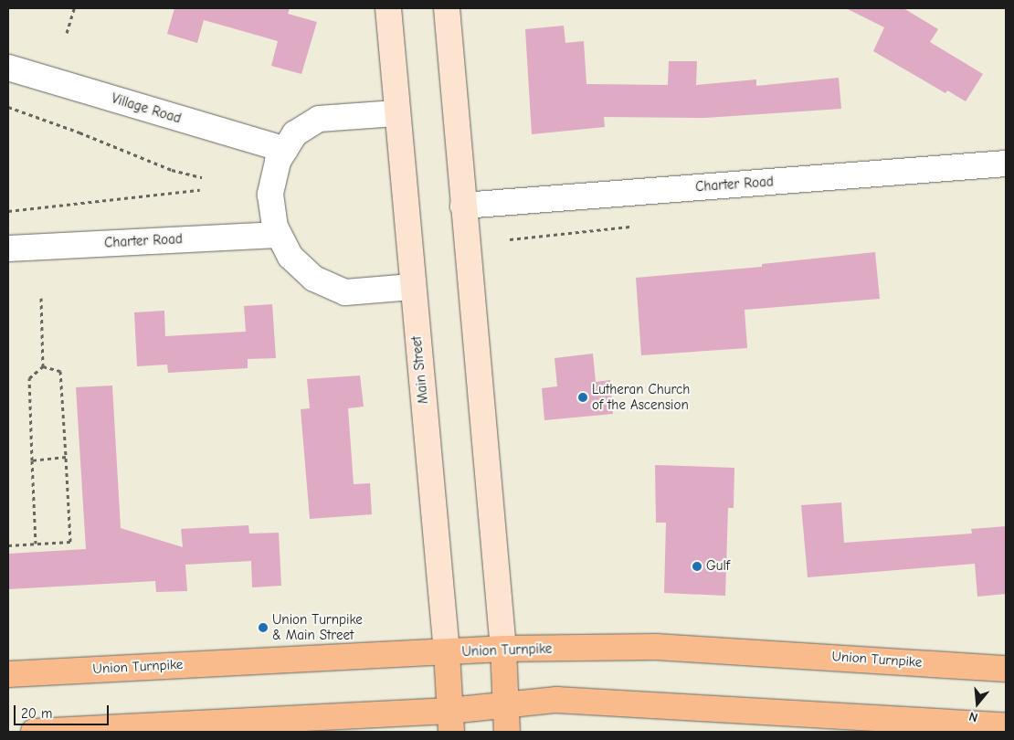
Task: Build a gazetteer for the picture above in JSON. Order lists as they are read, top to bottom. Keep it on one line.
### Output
{"streets":{"main road":["Main Street","Union Turnpike"],"street":["Village Road","Charter Road"]},"crossings":[["Main Street","Union Turnpike"]],"places":["Lutheran Church of the Ascension","Gulf","Union Turnpike & Main Street"],"scale_bar":"20 m","north":"bottom"}
